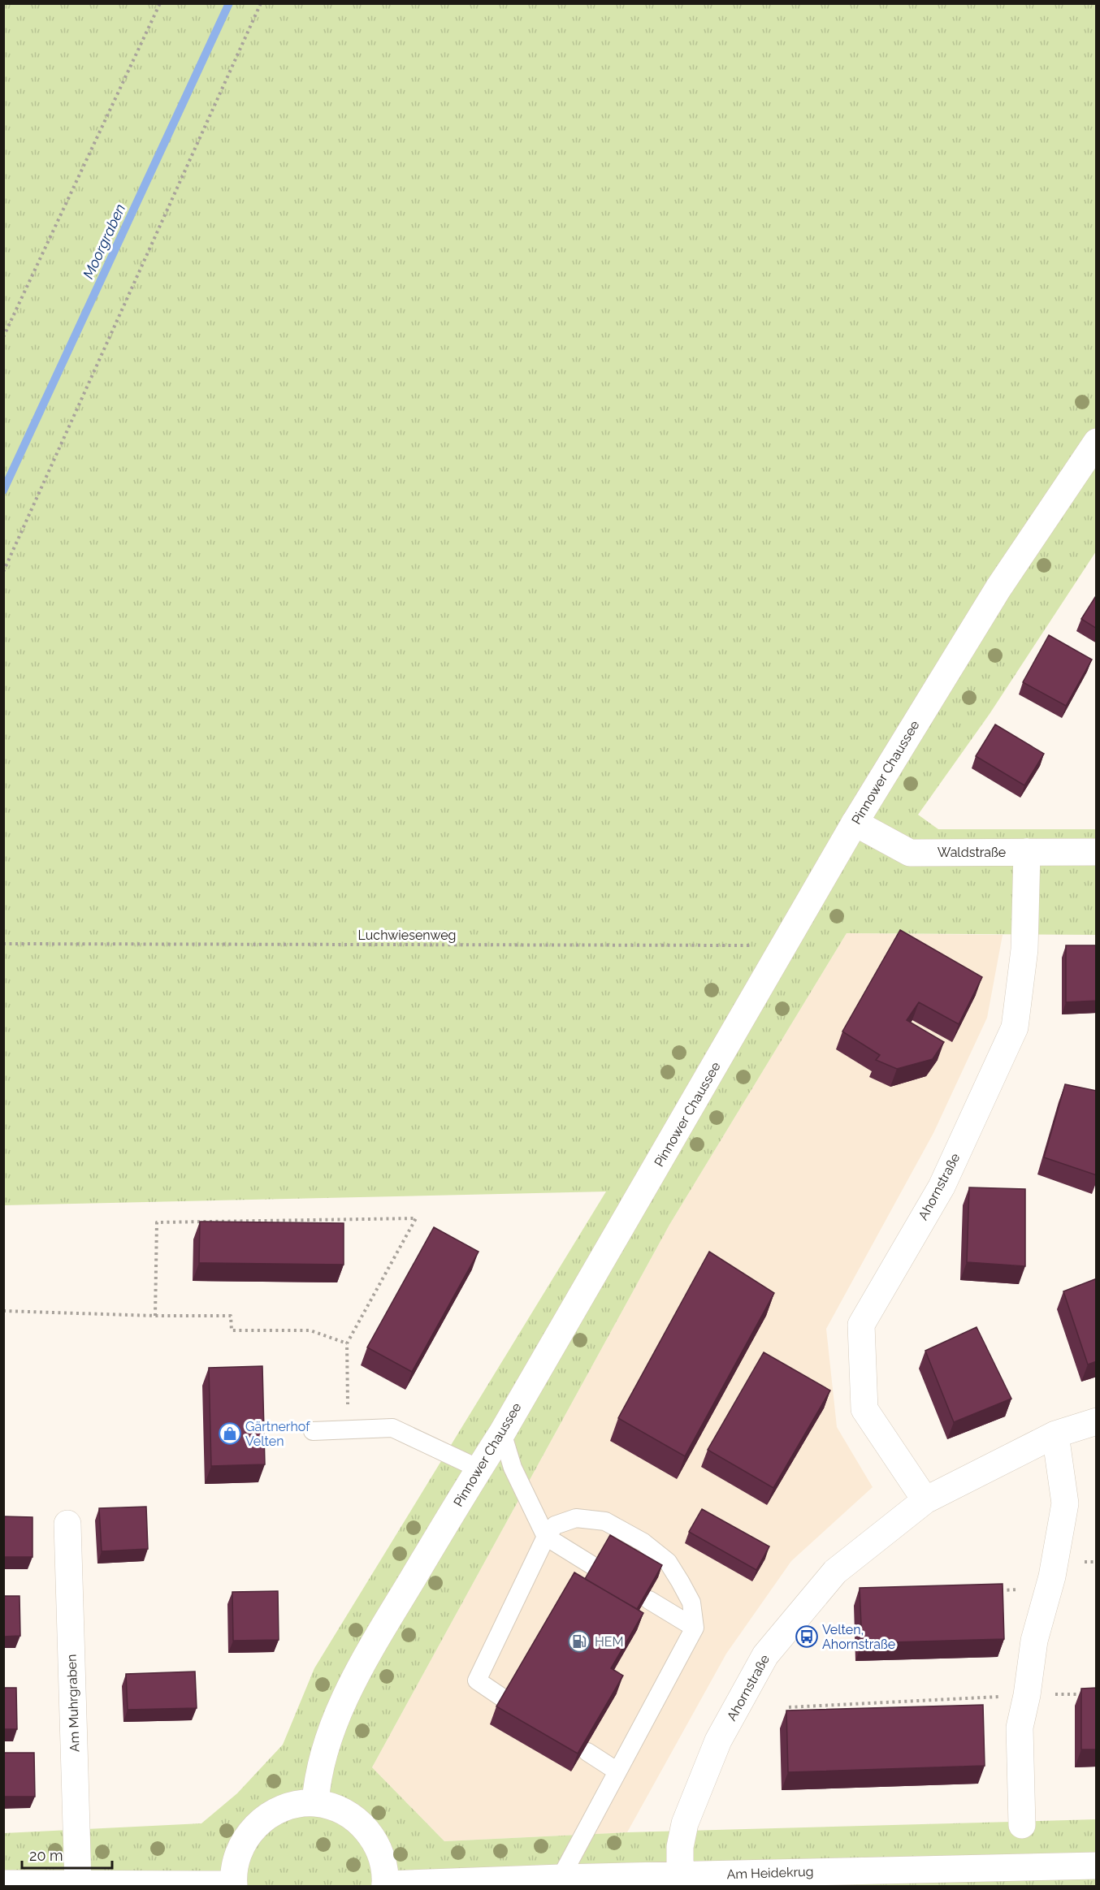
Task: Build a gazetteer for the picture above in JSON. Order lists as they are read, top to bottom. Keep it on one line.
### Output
{"streets":{"street":["Pinnower Chaussee","Waldstraße","Ahornstraße","Am Muhrgraben","Am Heidekrug"],"path":["Luchwiesenweg"]},"crossings":[["Pinnower Chaussee","Waldstraße"],["Pinnower Chaussee","Luchwiesenweg"],["Waldstraße","Ahornstraße"],["Ahornstraße","Am Heidekrug"]],"water":["Moorgraben"],"places":{"shop":["Gärtnerhof Velten"],"bus stop":["Velten, Ahornstraße"],"fuel station":["HEM"]},"scale_bar":"20 m"}
